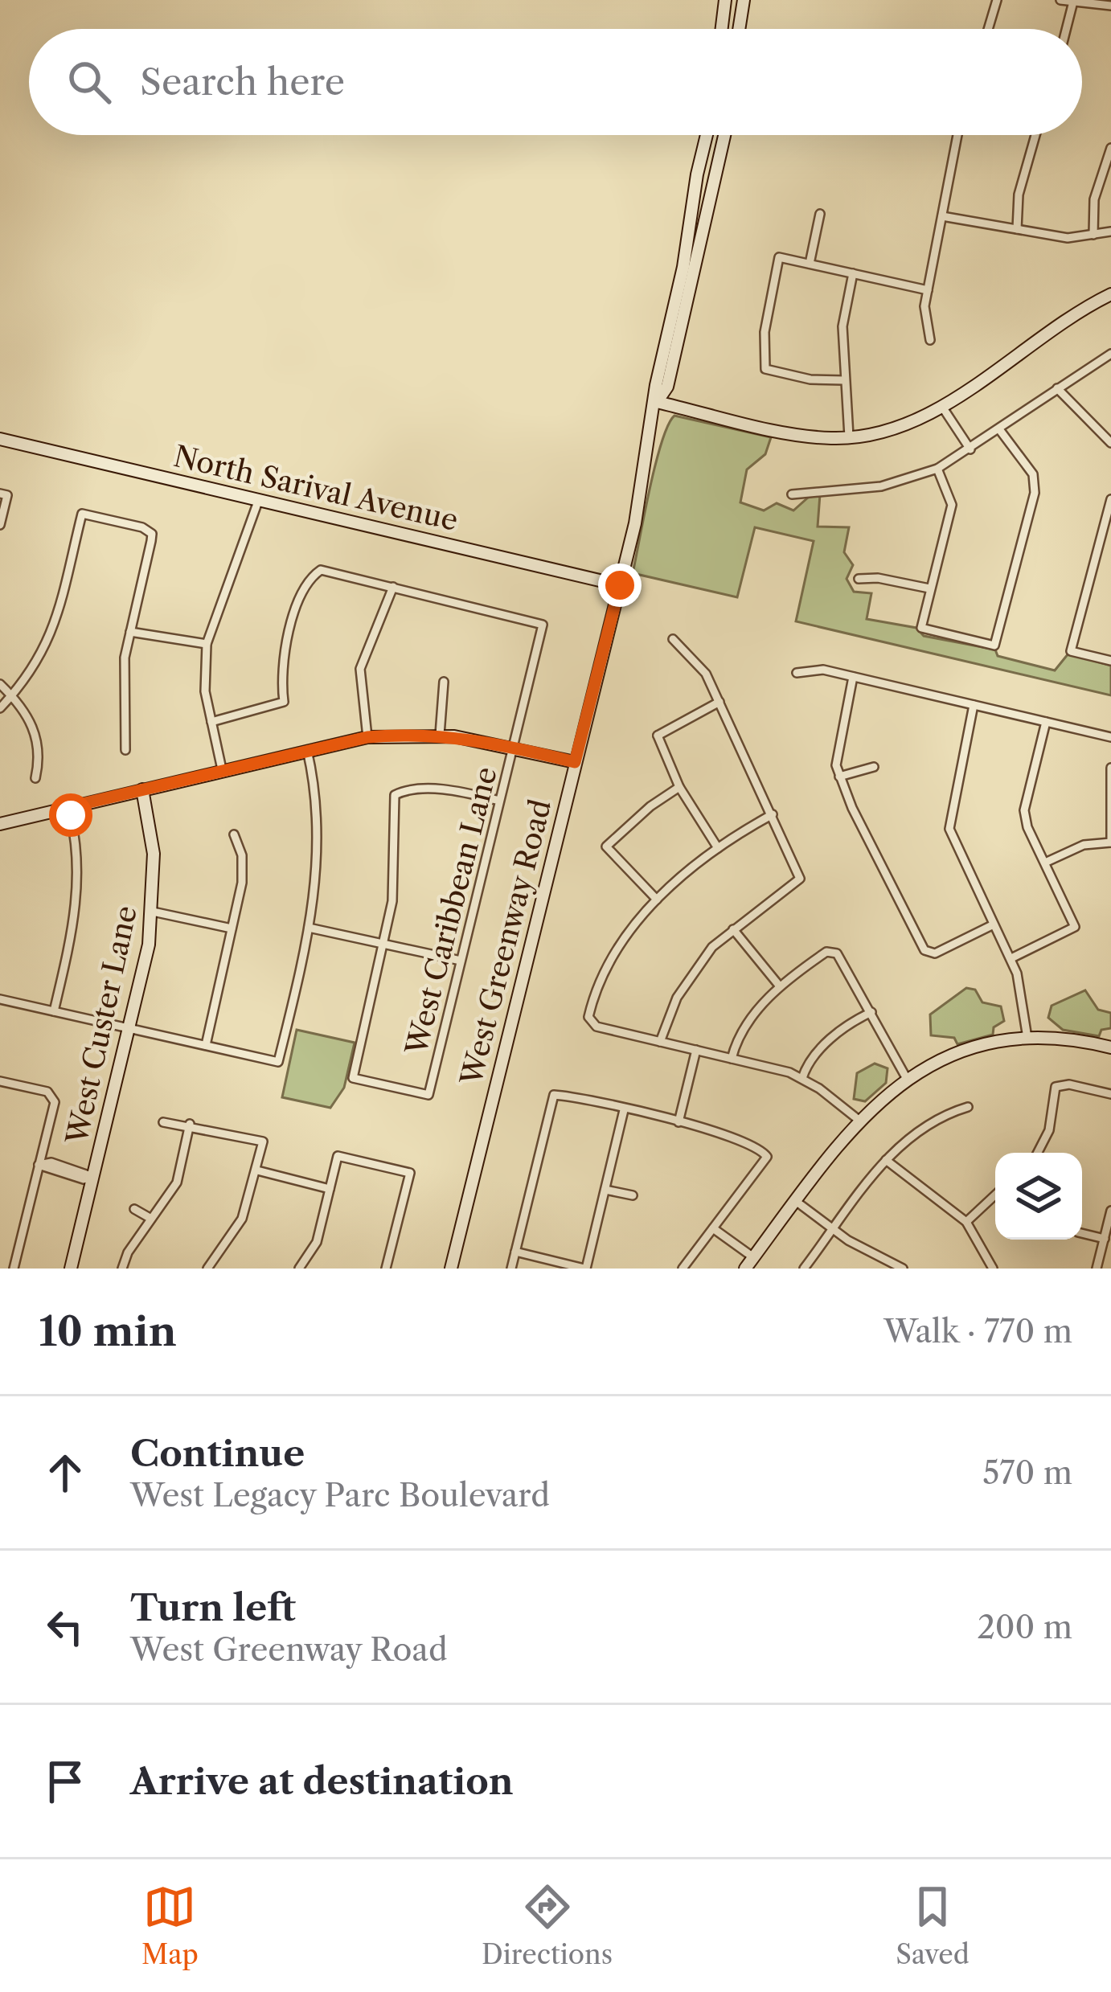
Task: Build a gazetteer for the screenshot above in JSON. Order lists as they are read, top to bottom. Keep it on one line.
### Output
{"streets":{"main road":["North Sarival Avenue","West Greenway Road","West Custer Lane"],"street":["West Caribbean Lane"]},"crossings":[["North Sarival Avenue","West Greenway Road"]],"page":{"search":"Search here","heading":["10 min","Walk · 770 m"],"list":[["Continue","West Legacy Parc Boulevard","570 m"],["Turn left","West Greenway Road","200 m"],"Arrive at destination"],"nav":["Map","Directions","Saved"]}}
